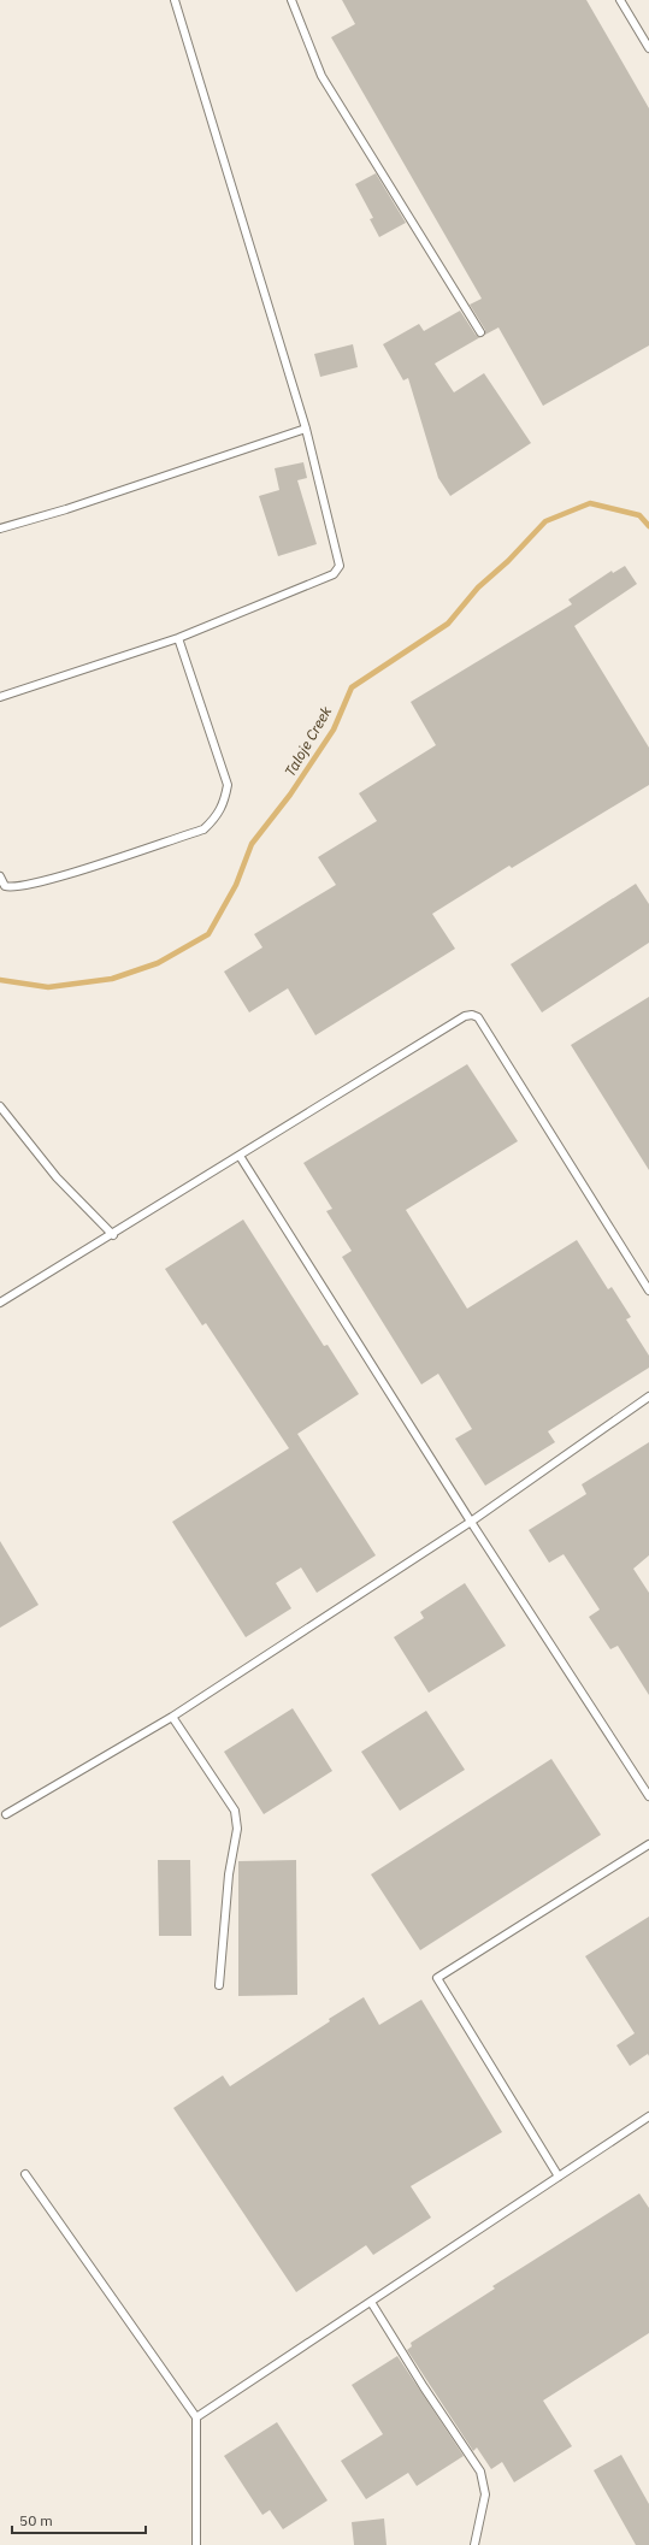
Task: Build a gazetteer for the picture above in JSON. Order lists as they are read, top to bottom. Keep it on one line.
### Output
{"water":["Taloje Creek"],"scale_bar":"50 m"}
